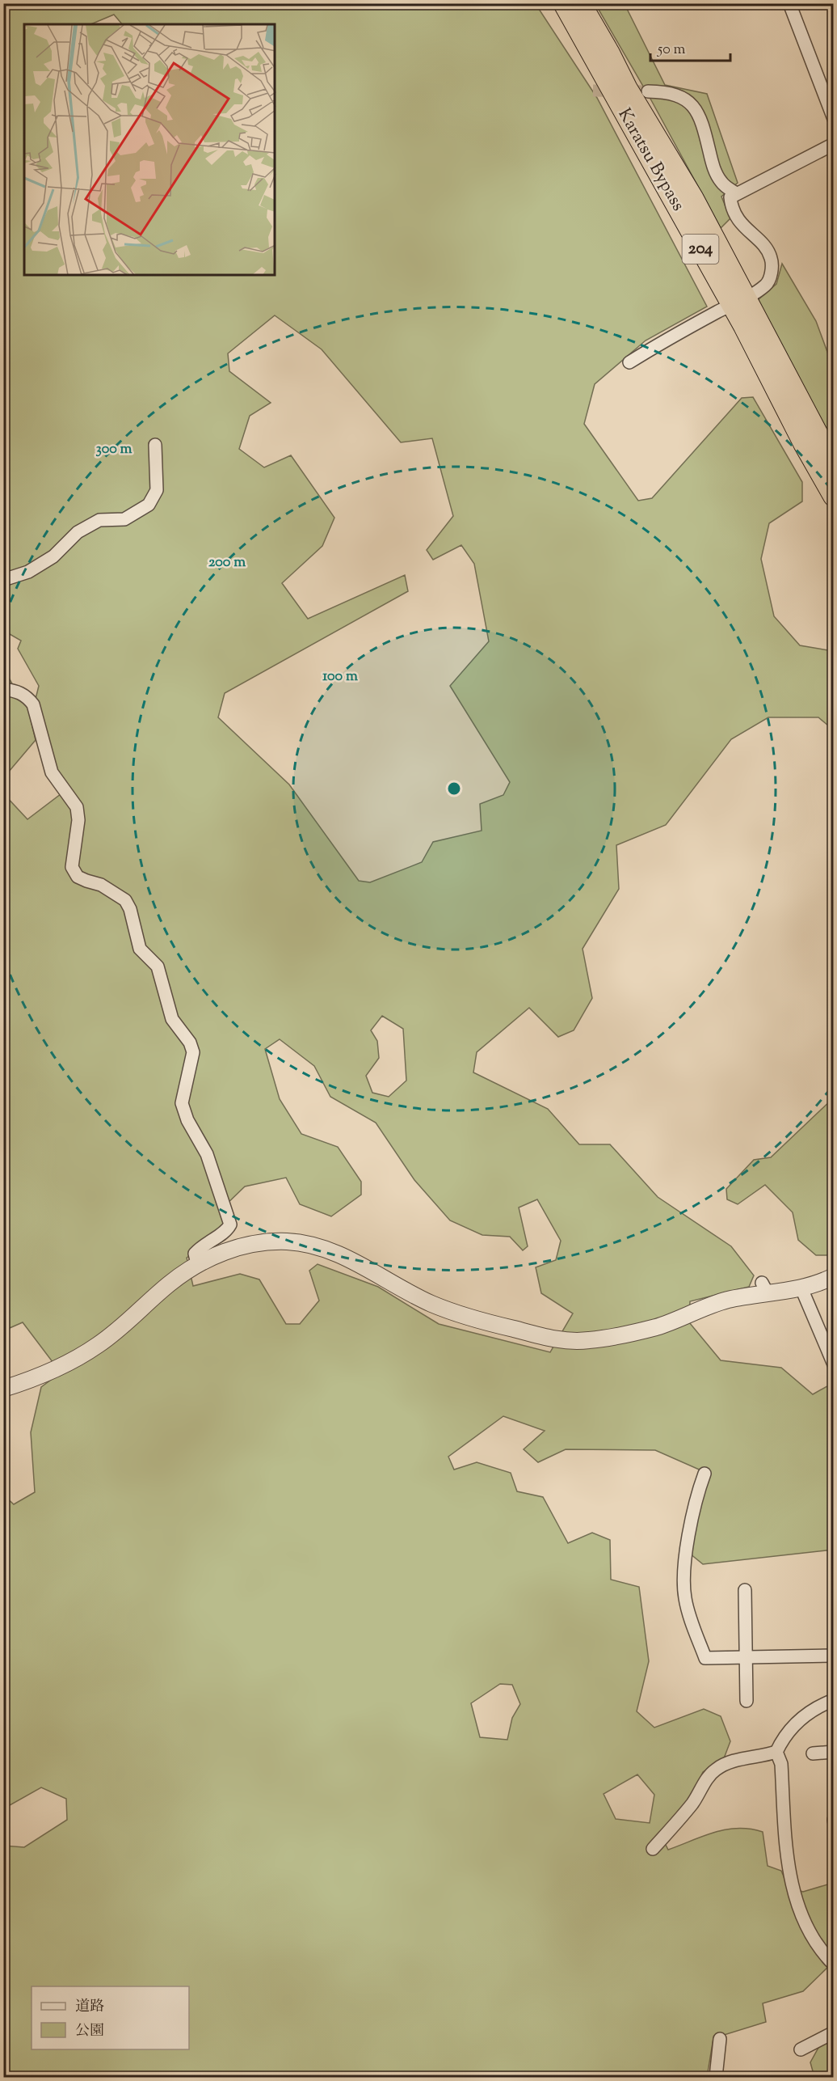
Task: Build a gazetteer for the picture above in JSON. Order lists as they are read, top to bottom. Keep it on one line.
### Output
{"streets":{"highway":["Karatsu Bypass","204"]},"legend":["道路","公園"],"scale_bar":"50 m","rings":["300 m","200 m","100 m"]}
